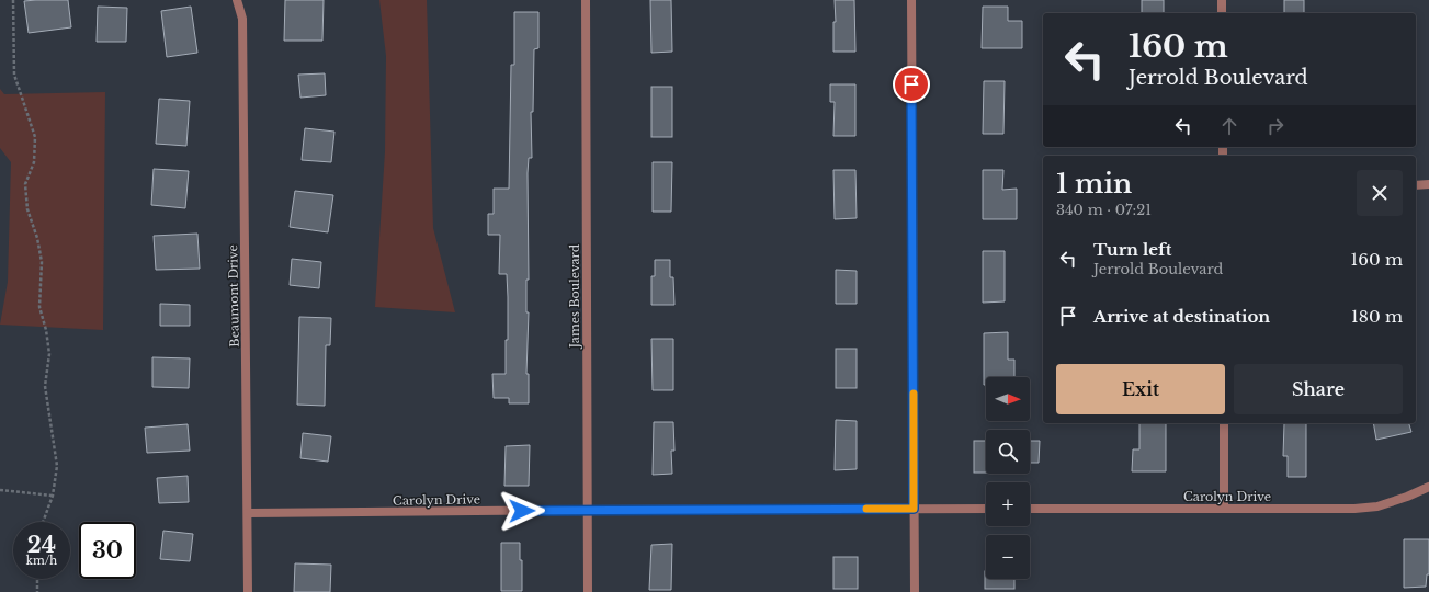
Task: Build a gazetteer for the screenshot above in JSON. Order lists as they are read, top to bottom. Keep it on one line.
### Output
{"streets":{"street":["Beaumont Drive","James Boulevard","Carolyn Drive"]},"crossings":[["Beaumont Drive","Carolyn Drive"],["James Boulevard","Carolyn Drive"]],"north":"right","page":{"turn":["160 m","Jerrold Boulevard"],"heading":["1 min","340 m · 07:21"],"list":[{"name":"Turn left","note":"Jerrold Boulevard","value":"160 m"},{"name":"Arrive at destination","value":"180 m"}],"buttons":["Exit","Share"],"map_buttons":["+","−"],"speed":"24 km/h","limit":"30"}}
